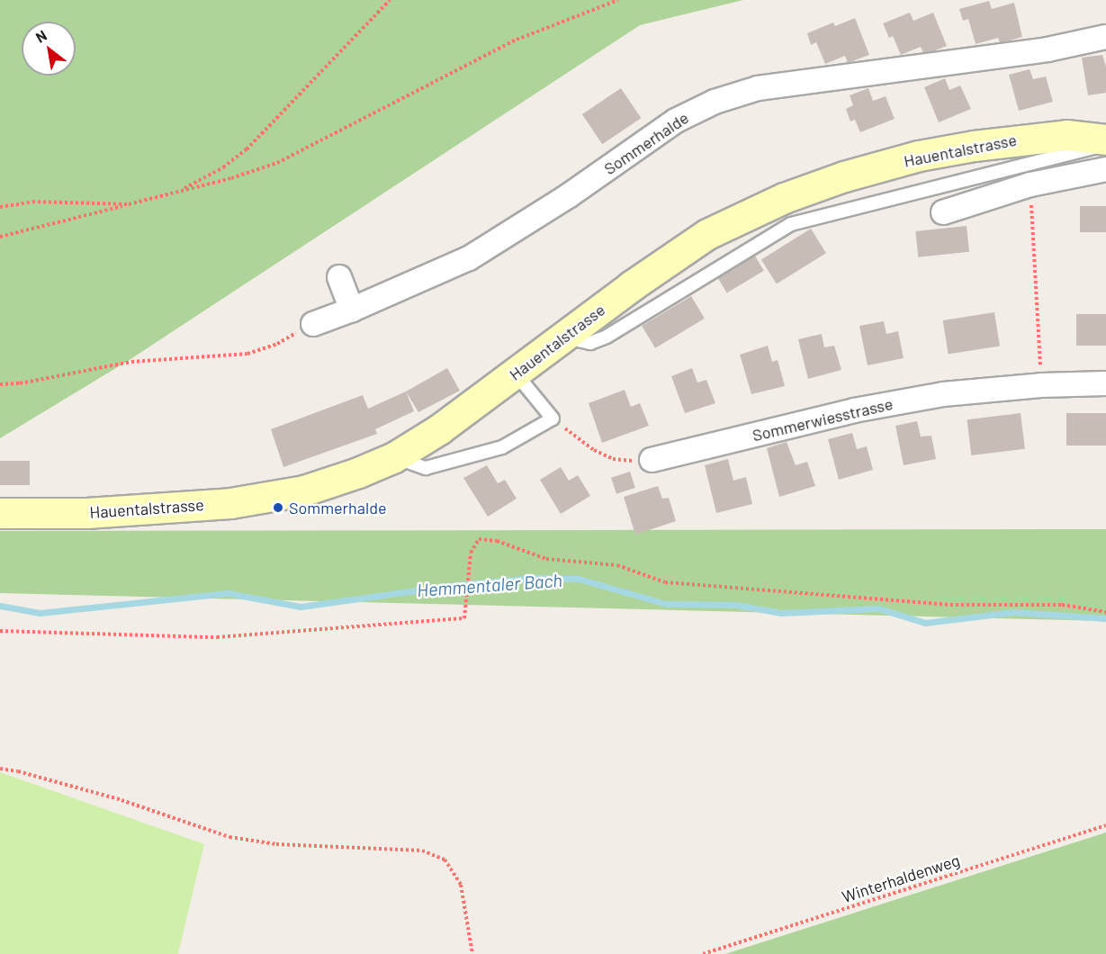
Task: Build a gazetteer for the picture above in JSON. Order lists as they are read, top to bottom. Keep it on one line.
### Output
{"streets":{"street":["Sommerhalde","Hauentalstrasse","Sommerwiesstrasse"],"path":["Winterhaldenweg"]},"water":["Hemmentaler Bach"],"places":["Sommerhalde"],"north":"top left"}
